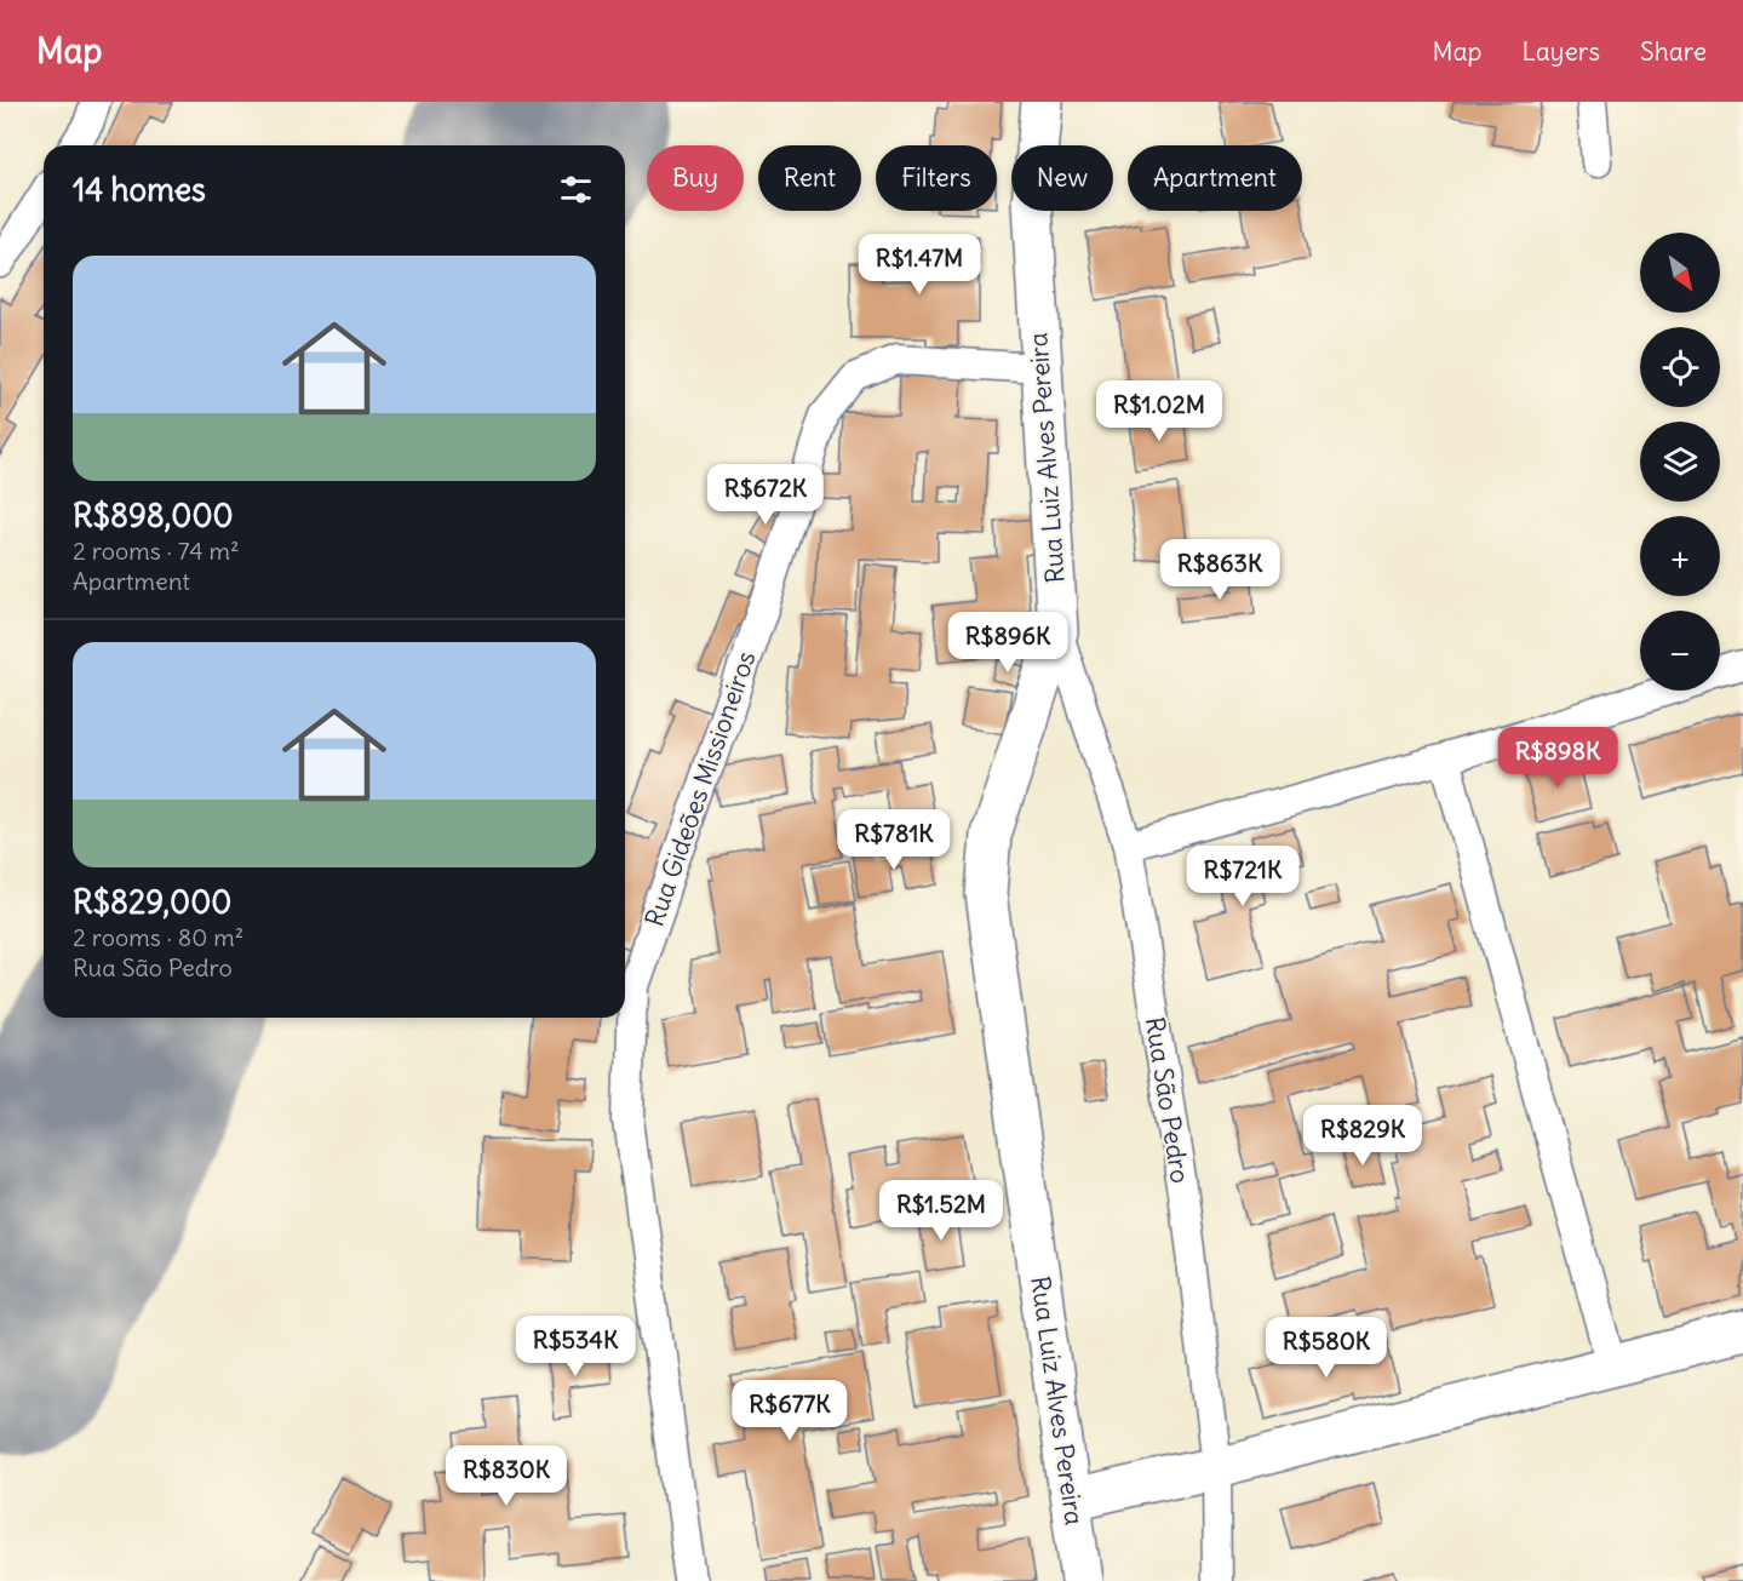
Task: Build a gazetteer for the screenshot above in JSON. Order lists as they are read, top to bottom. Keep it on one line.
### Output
{"streets":{"street":["Rua Luiz Alves Pereira","Rua Gideões Missioneiros","Rua São Pedro"]},"crossings":[["Rua Luiz Alves Pereira","Rua Gideões Missioneiros"],["Rua Luiz Alves Pereira","Rua São Pedro"]],"north":"bottom right","page":{"header":"Map","nav":["Map","Layers","Share"],"chip":["Buy","Rent","Filters","New","Apartment"],"heading":"14 homes","map_buttons":["+","−"],"list":[{"name":"R$898,000","note":"2 rooms · 74 m² · Apartment"},{"name":"R$829,000","note":"2 rooms · 80 m² · Rua São Pedro"}],"price":["R$1.47M","R$1.02M","R$672K","R$863K","R$896K","R$898K","R$781K","R$721K","R$829K","R$1.52M","R$534K","R$580K","R$677K","R$830K"]}}
